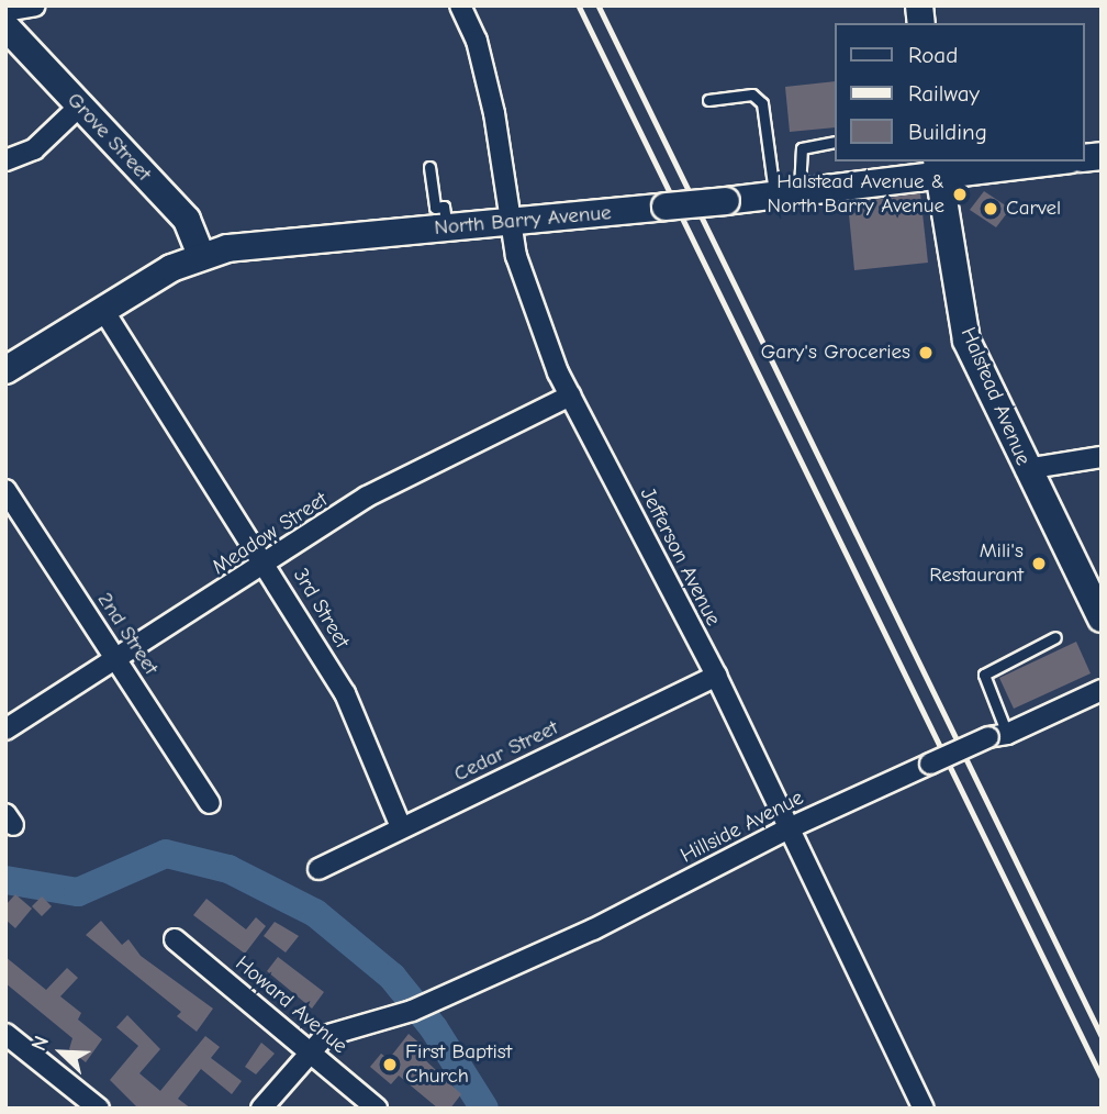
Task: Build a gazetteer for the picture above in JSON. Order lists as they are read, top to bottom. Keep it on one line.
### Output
{"streets":{"street":["Grove Street","North Barry Avenue","Halstead Avenue","Meadow Street","Jefferson Avenue","3rd Street","2nd Street","Cedar Street","Hillside Avenue","Howard Avenue"]},"crossings":[["Grove Street","North Barry Avenue"],["North Barry Avenue","Halstead Avenue"],["North Barry Avenue","Jefferson Avenue"],["North Barry Avenue","3rd Street"],["Meadow Street","Jefferson Avenue"],["Meadow Street","3rd Street"],["Meadow Street","2nd Street"],["Jefferson Avenue","Cedar Street"],["Jefferson Avenue","Hillside Avenue"],["3rd Street","Cedar Street"],["Hillside Avenue","Howard Avenue"]],"places":["Halstead Avenue & North Barry Avenue","Carvel","Gary's Groceries","Mili's Restaurant","First Baptist Church"],"legend":["Road","Railway","Building"],"north":"top left"}
